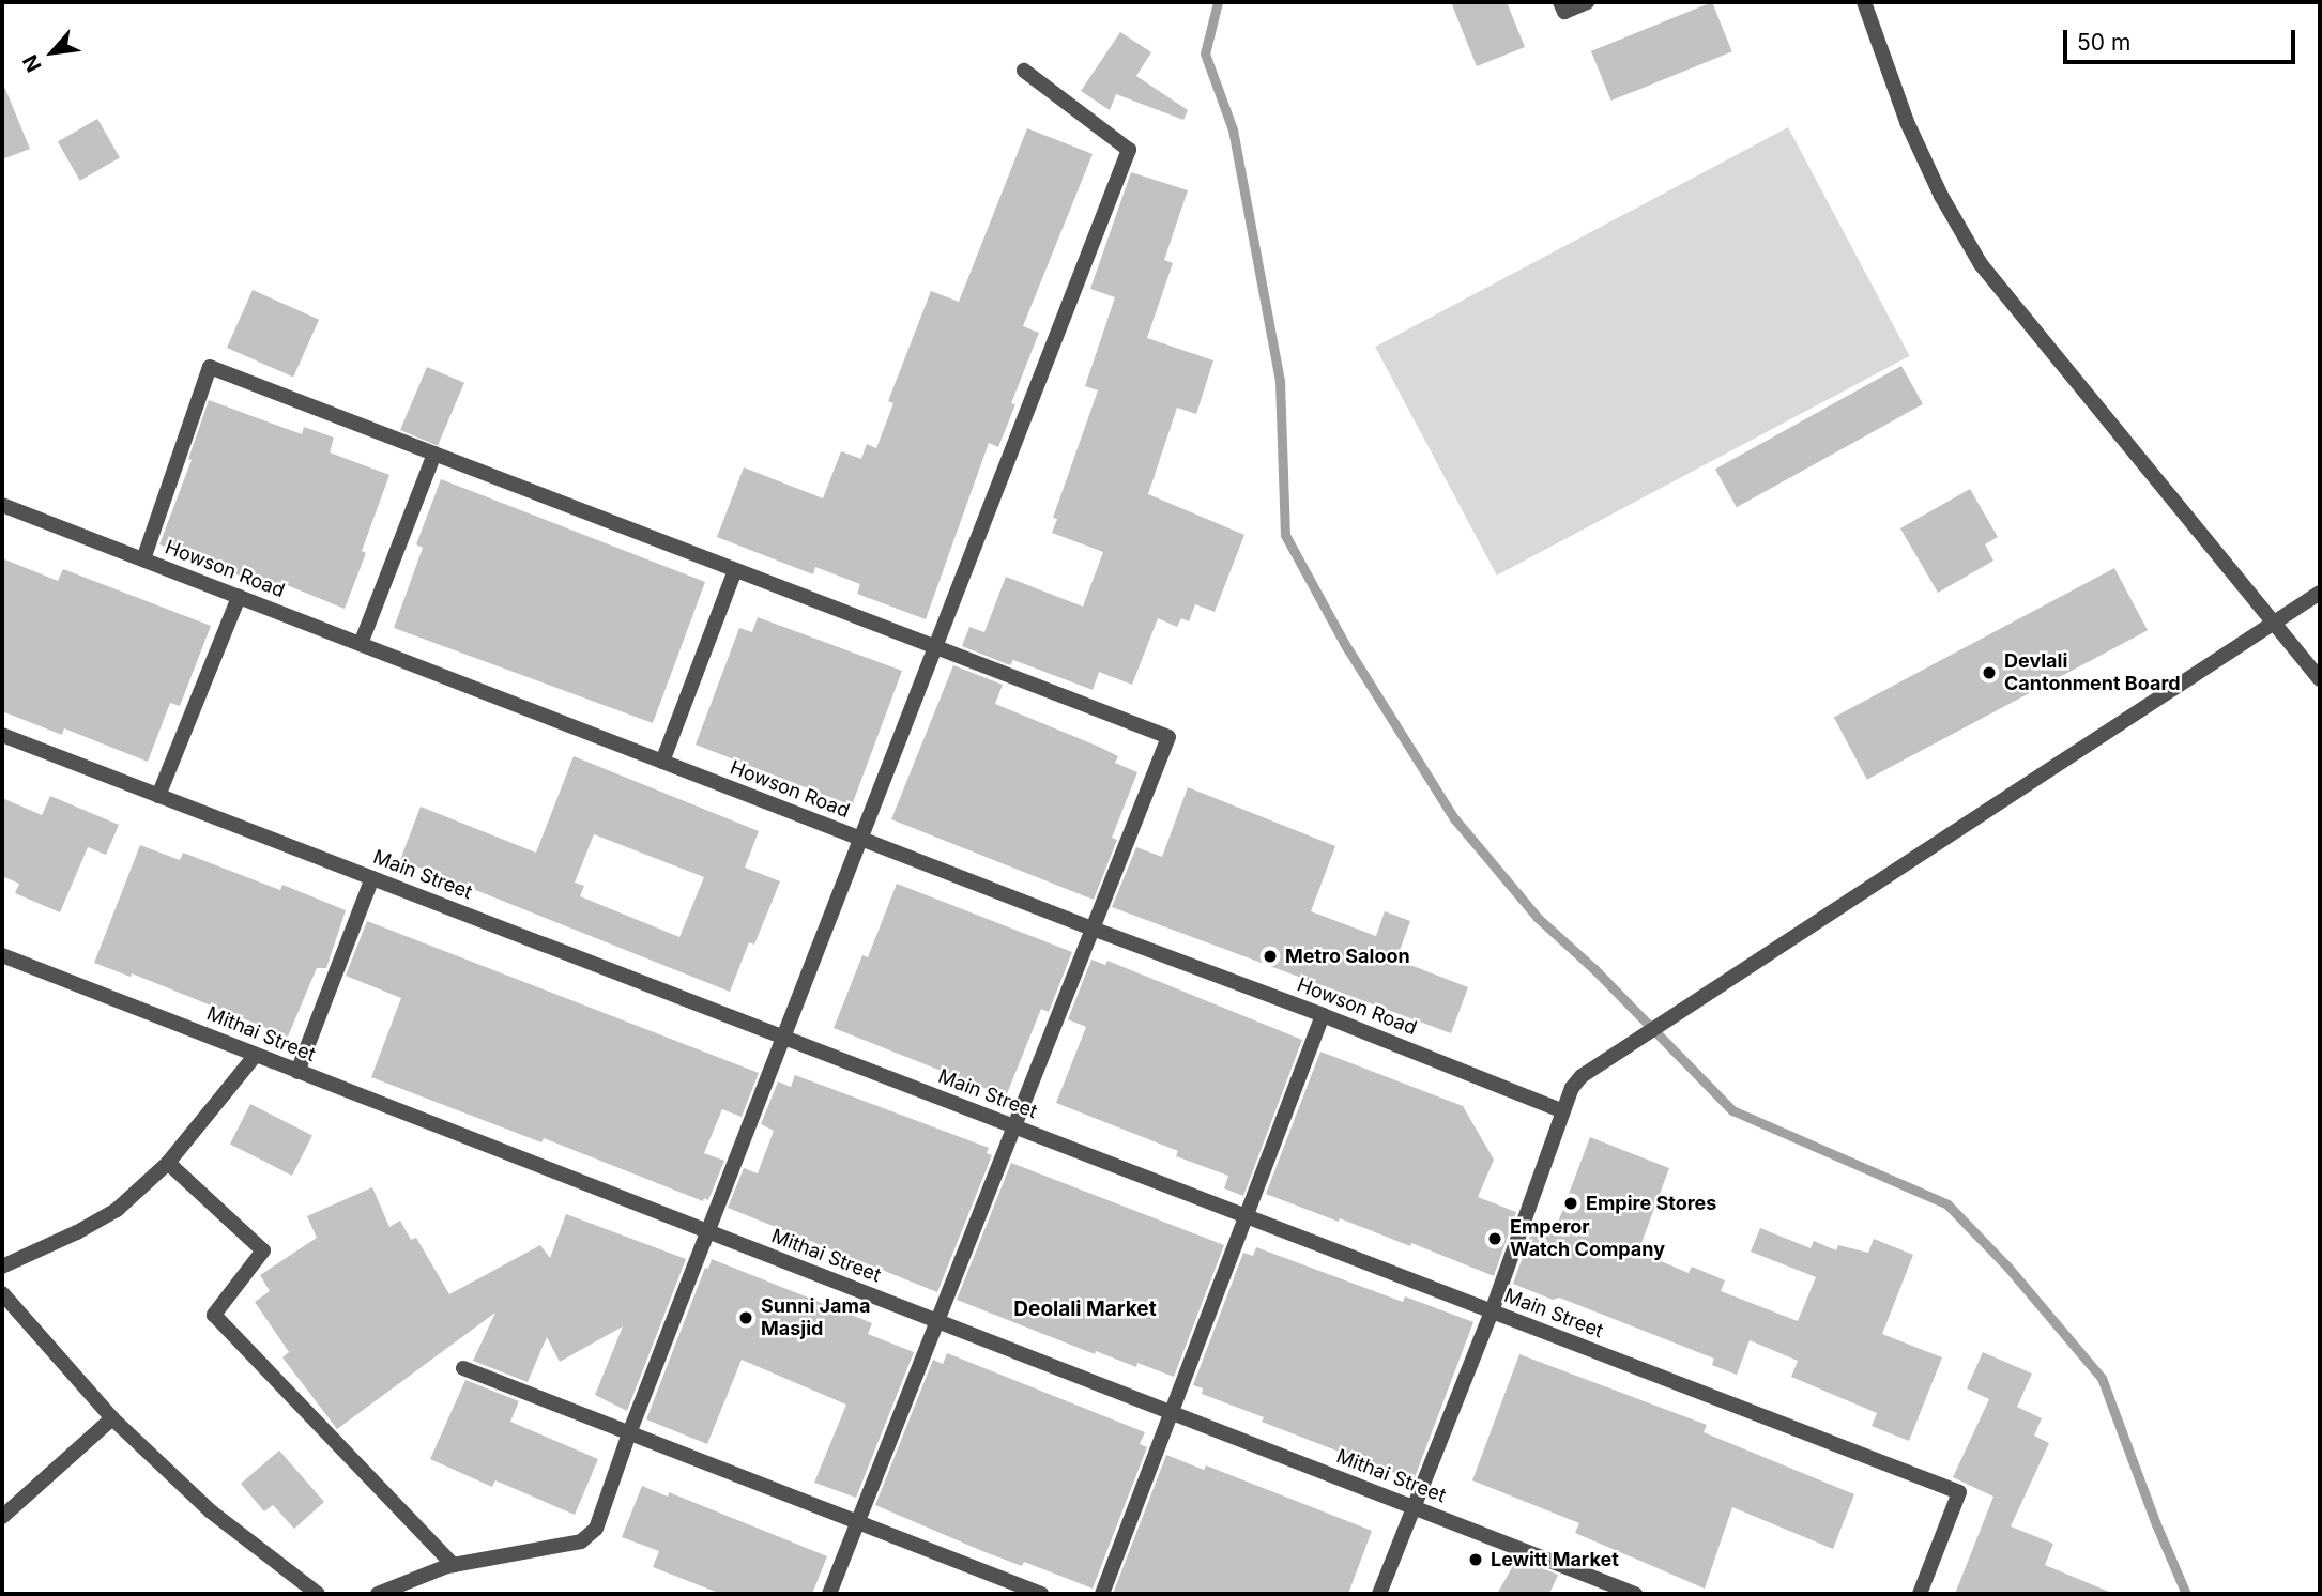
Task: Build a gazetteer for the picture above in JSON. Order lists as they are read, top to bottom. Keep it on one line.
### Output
{"streets":{"street":["Howson Road","Main Street","Mithai Street"]},"districts":["Deolali Market"],"places":["Devlali Cantonment Board","Metro Saloon","Empire Stores","Emperor Watch Company","Sunni Jama Masjid","Lewitt Market"],"scale_bar":"50 m","north":"bottom left"}
